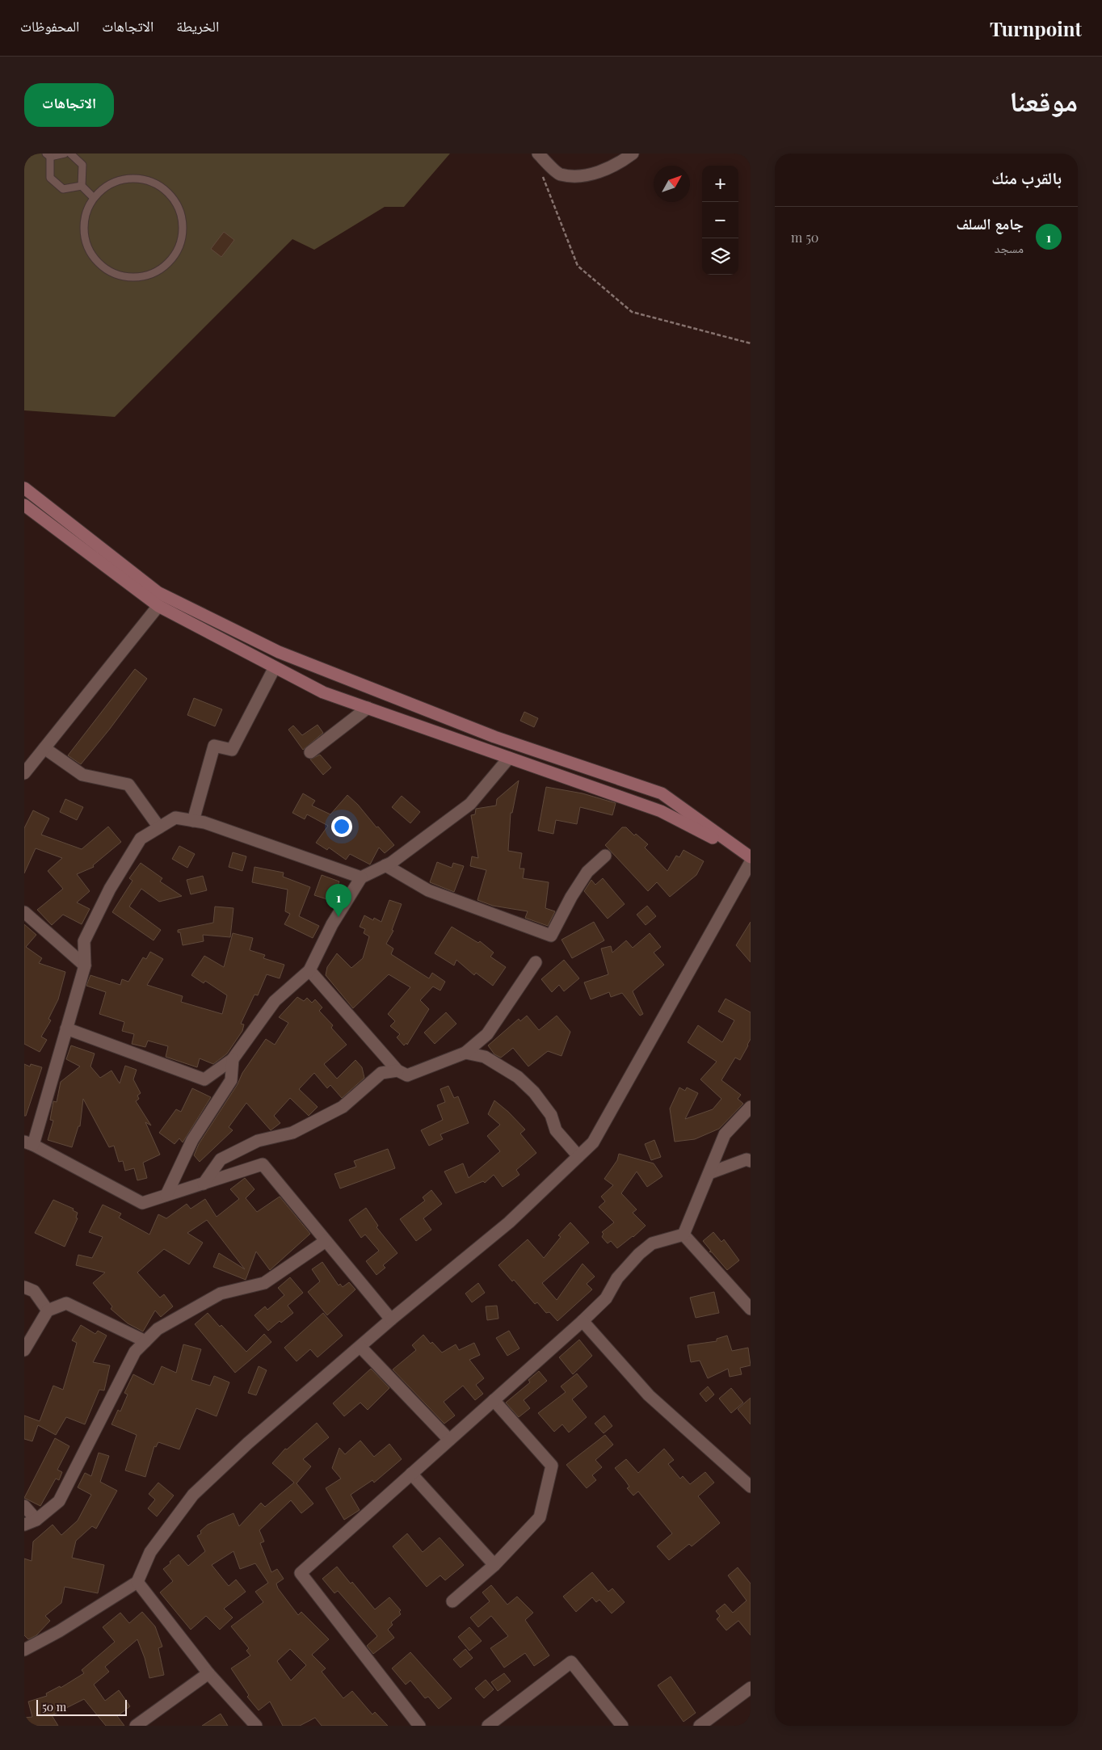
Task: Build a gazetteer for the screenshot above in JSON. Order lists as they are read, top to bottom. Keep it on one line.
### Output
{"scale_bar":"50 m","north":"top right","page":{"header":"Turnpoint","nav":["الخريطة","الاتجاهات","المحفوظات"],"title":"موقعنا","buttons":"الاتجاهات","heading":"بالقرب منك","map_buttons":["+","−"],"list":[{"mark":"1","name":"جامع السلف","note":"مسجد","value":"50 m"}],"pins":"1","scale":"50 m"}}
